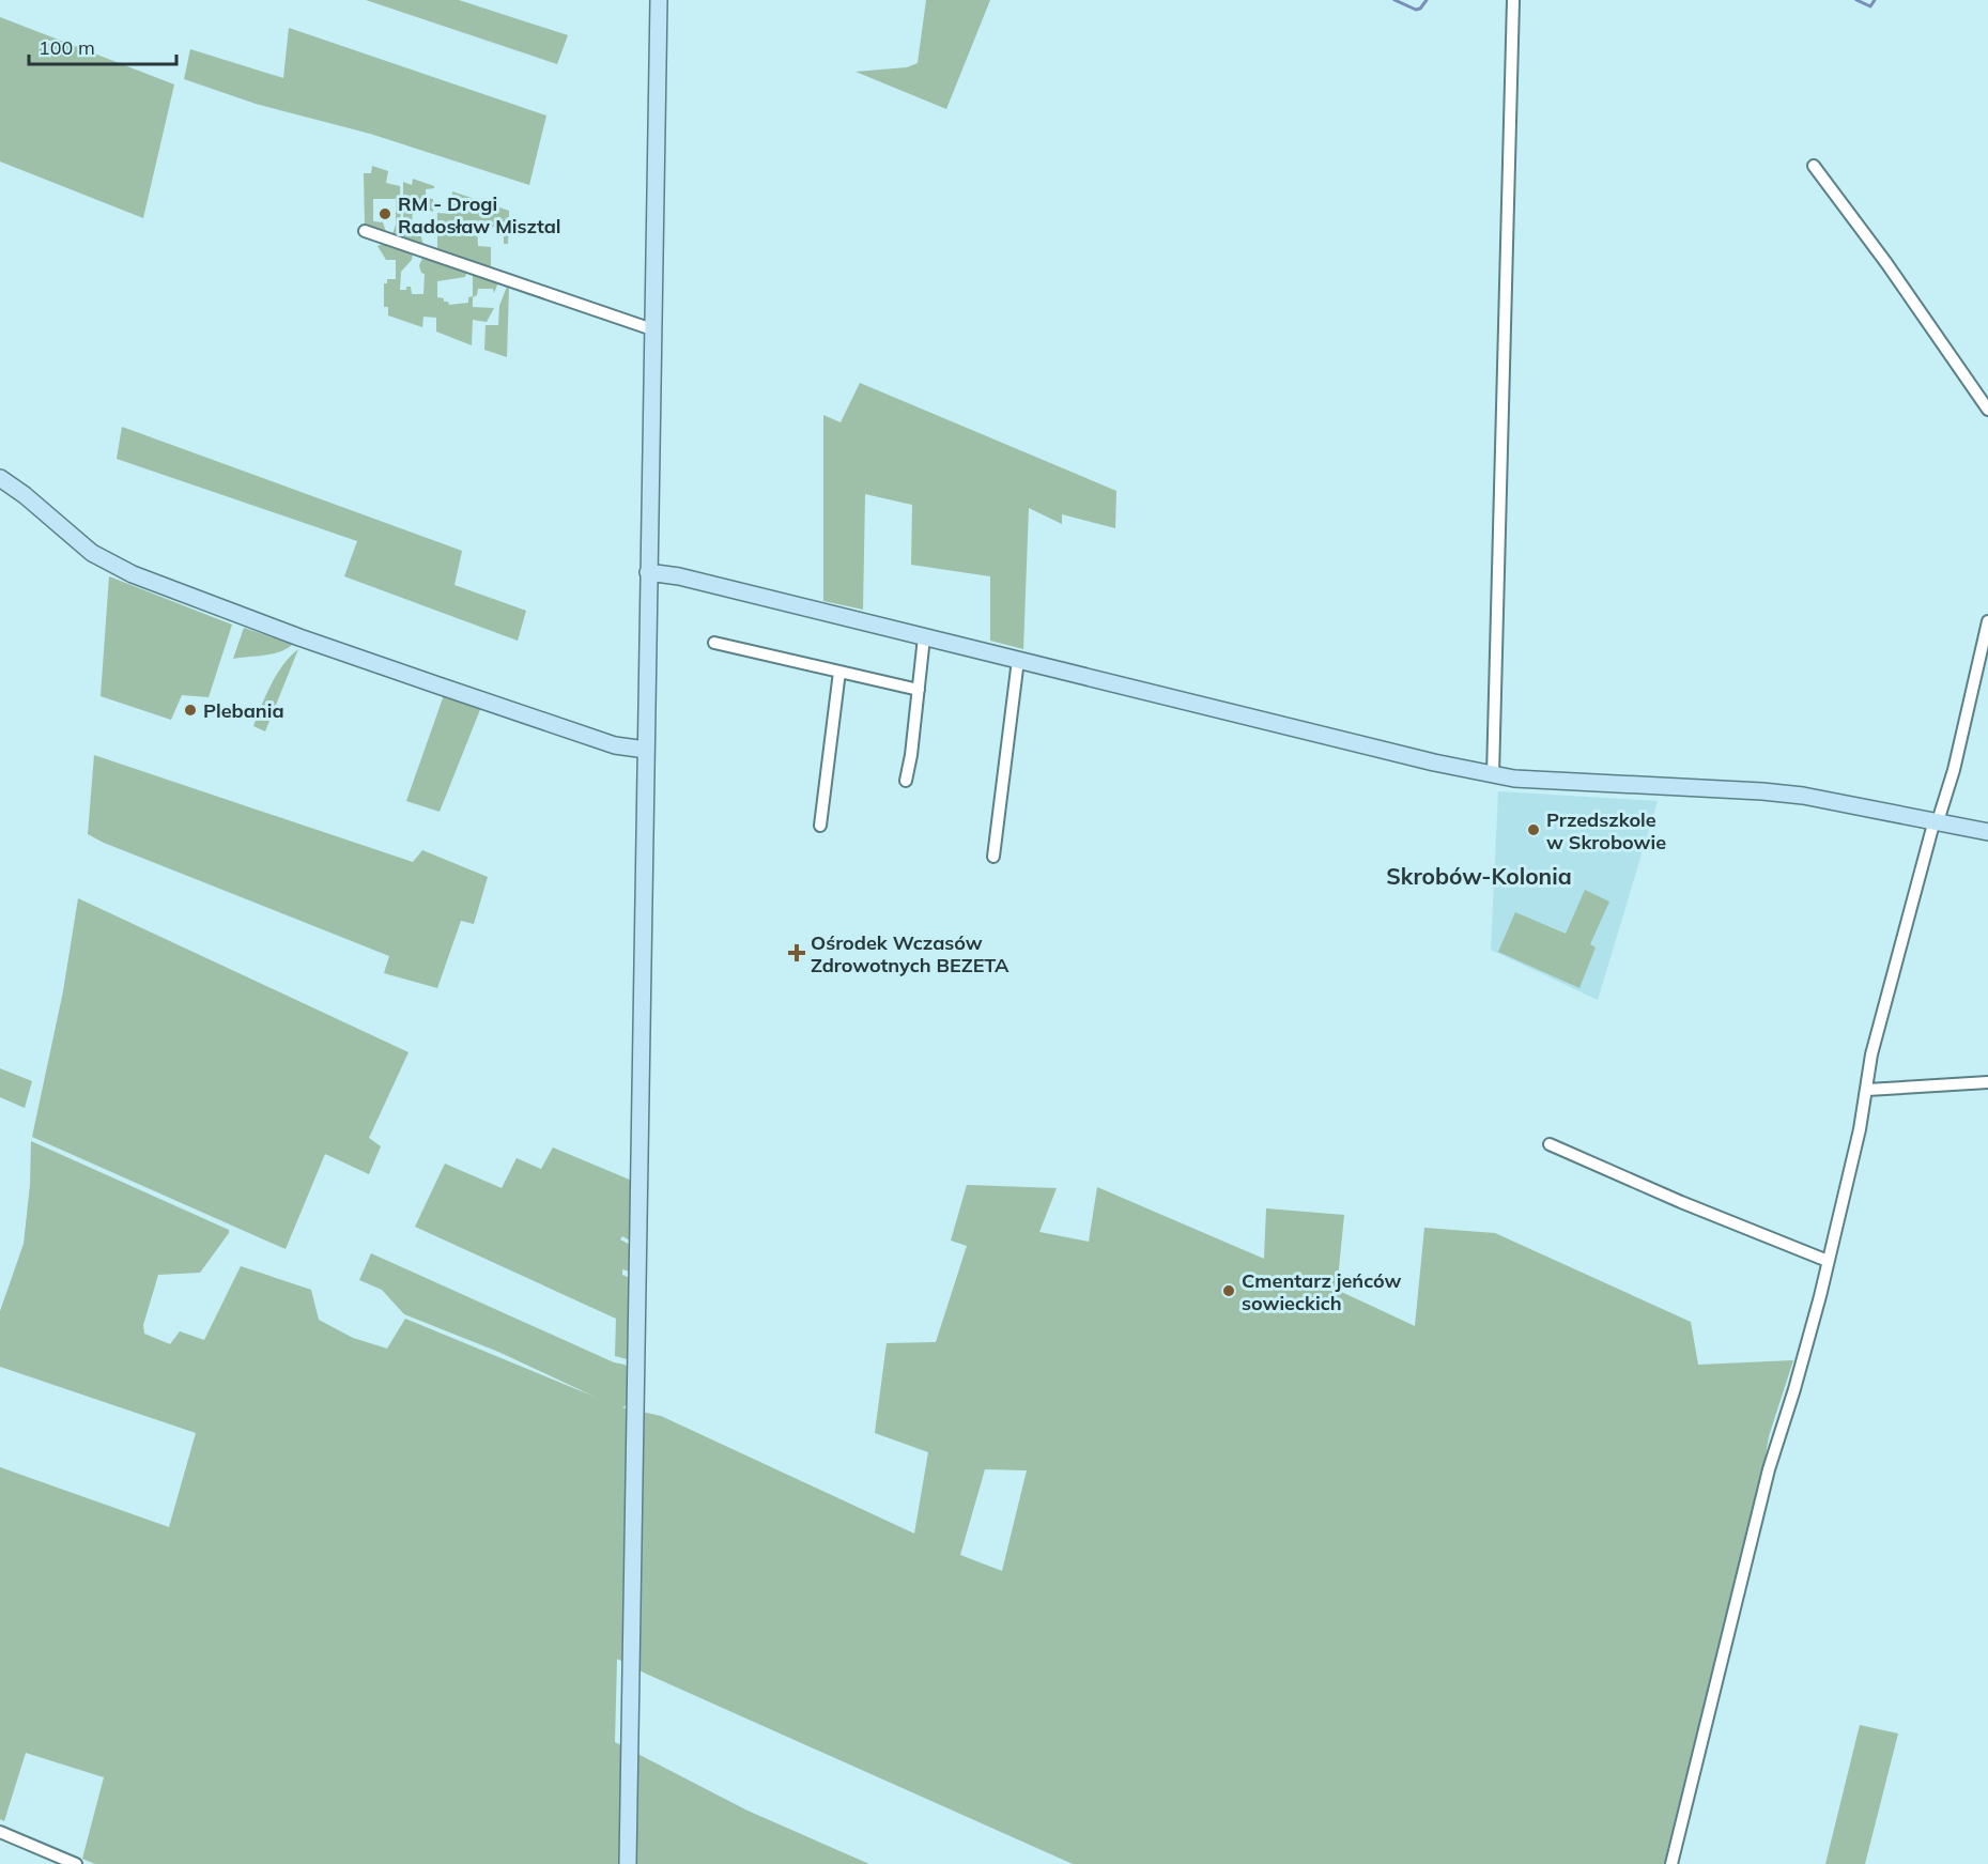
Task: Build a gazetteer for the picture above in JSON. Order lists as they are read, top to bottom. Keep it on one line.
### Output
{"districts":["Skrobów-Kolonia"],"places":{"other":["RM - Drogi Radosław Misztal","Plebania","Przedszkole w Skrobowie","Cmentarz jeńców sowieckich"],"health":["Ośrodek Wczasów Zdrowotnych BEZETA"]},"scale_bar":"100 m"}
